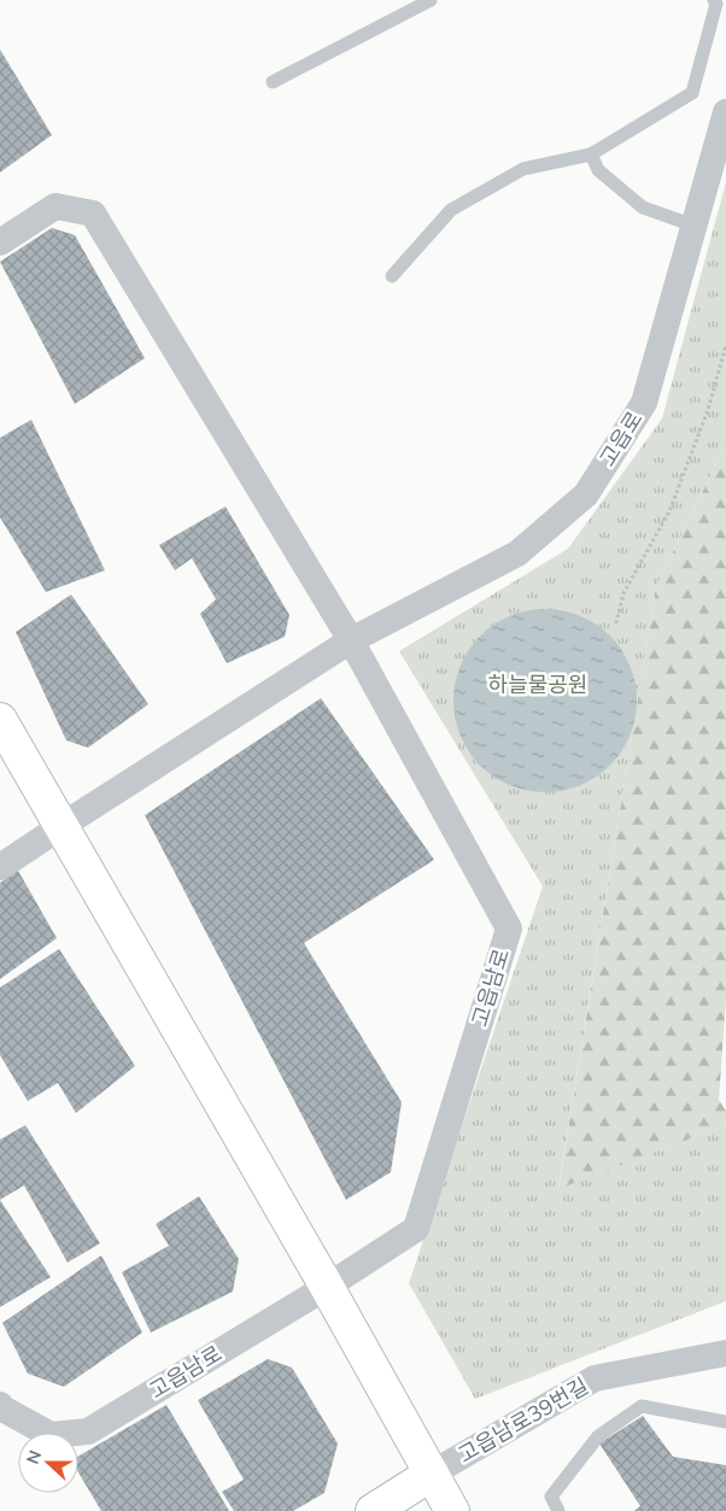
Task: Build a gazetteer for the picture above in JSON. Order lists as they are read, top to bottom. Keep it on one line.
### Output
{"streets":{"street":["고읍로","고읍남로","고읍남로39번길"]},"crossings":[["고읍로","고읍남로"]],"parks":["하늘물공원"],"north":"left"}
